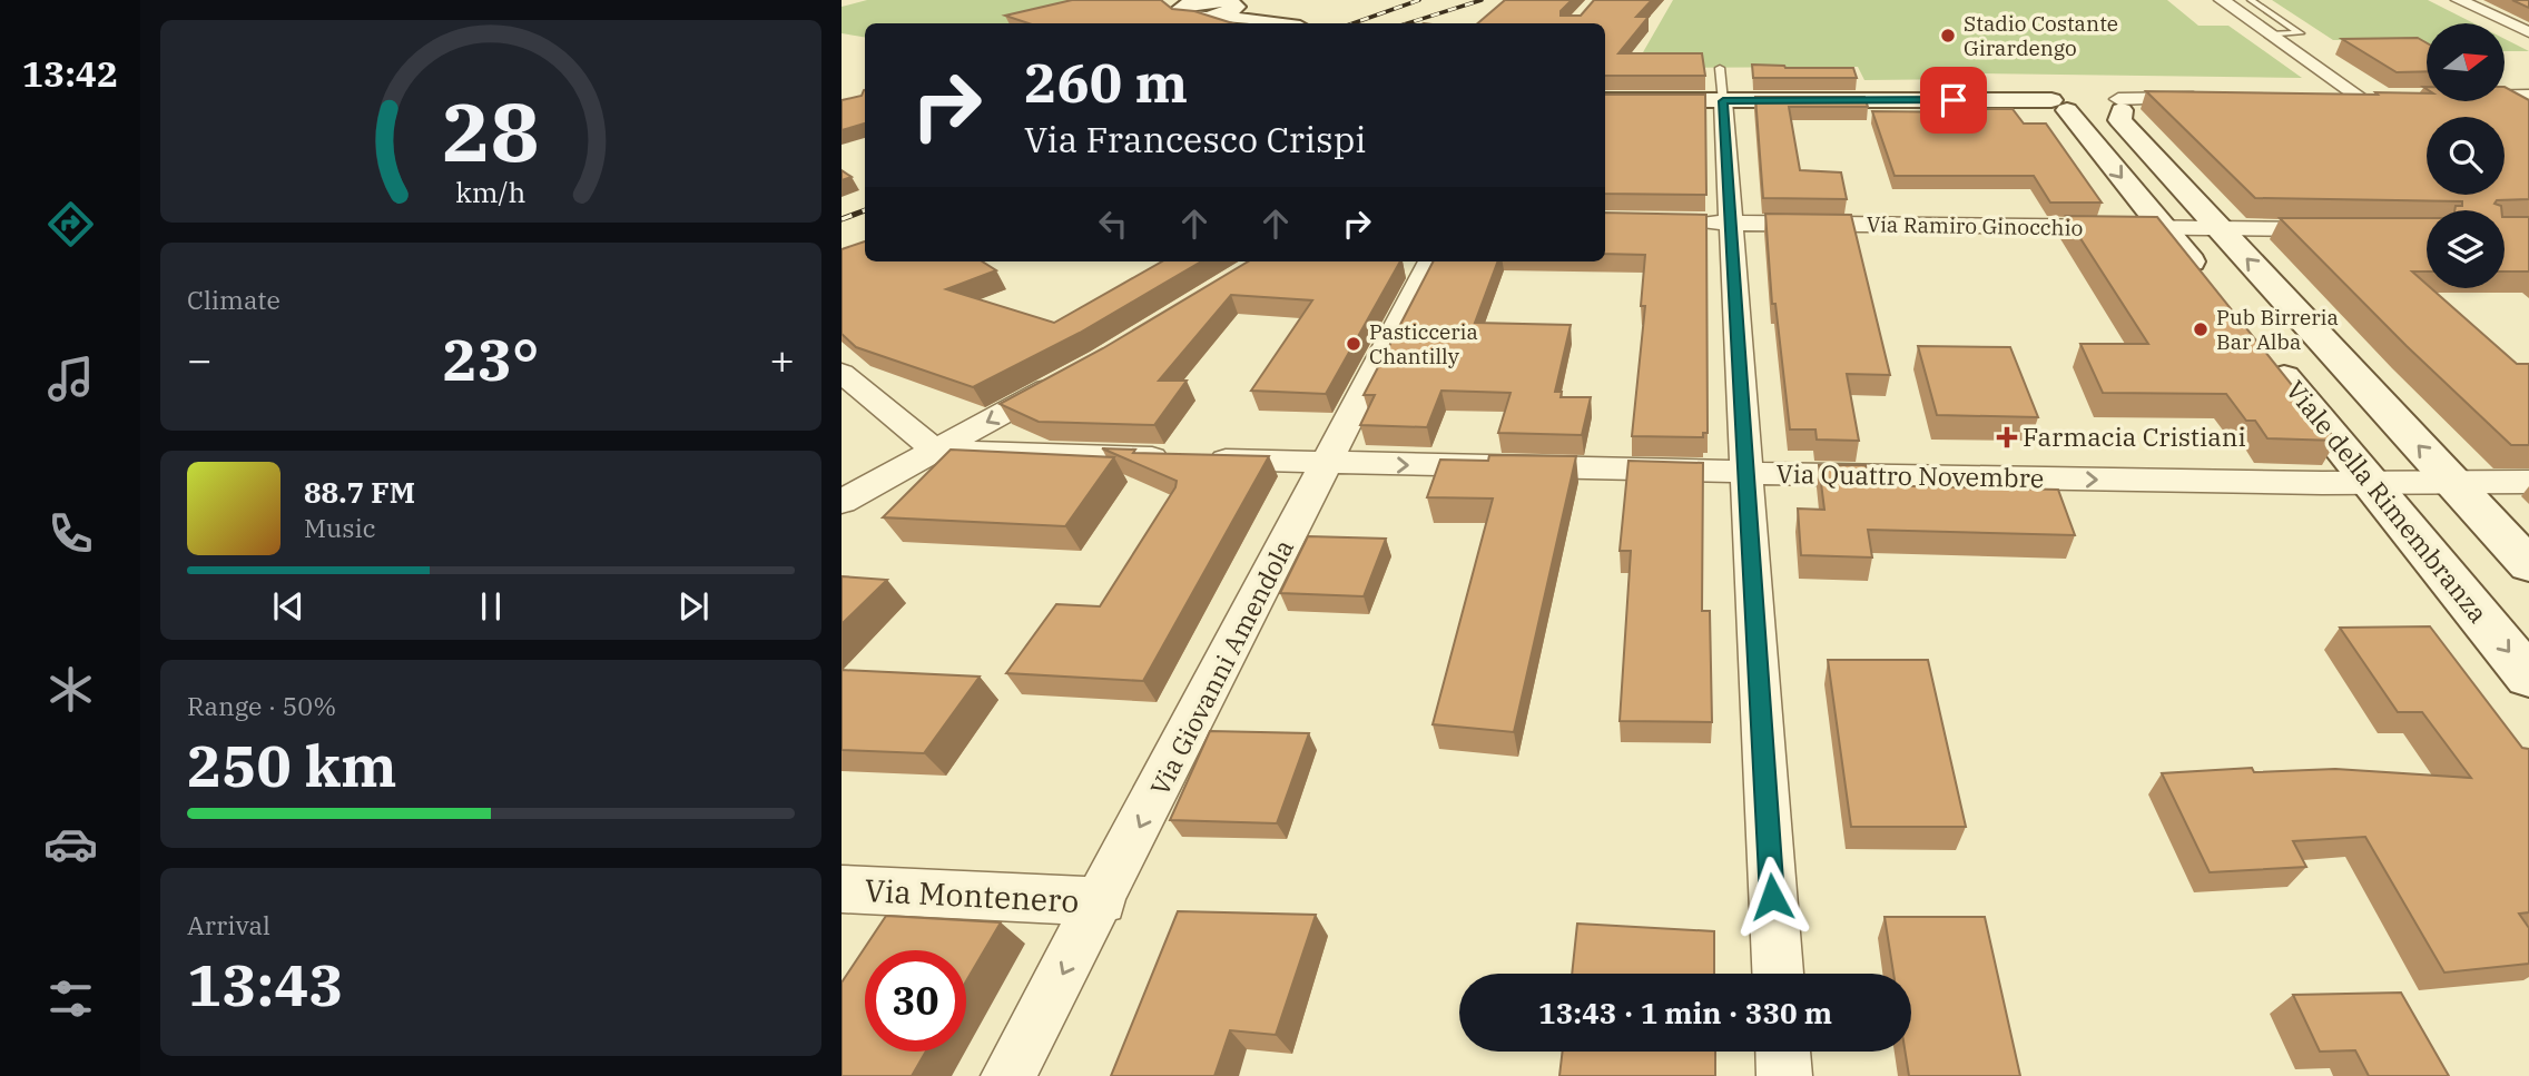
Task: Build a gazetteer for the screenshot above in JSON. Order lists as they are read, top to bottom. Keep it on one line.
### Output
{"streets":{"street":["Via Ramiro Ginocchio","Via Quattro Novembre","Viale della Rimembranza","Via Giovanni Amendola","Via Montenero"]},"crossings":[["Via Ramiro Ginocchio","Viale della Rimembranza"],["Via Quattro Novembre","Viale della Rimembranza"],["Via Quattro Novembre","Via Giovanni Amendola"],["Via Giovanni Amendola","Via Montenero"]],"one_way":["Via Quattro Novembre","Via Giovanni Amendola"],"places":{"other":["Stadio Costante Girardengo","Pub Birreria Bar Alba","Pasticceria Chantilly"],"health":["Farmacia Cristiani"]},"north":"right","page":{"tabs":"13:42","turn":["260 m","Via Francesco Crispi"],"tile":["Climate",["Range · 50%","250 km"],["Arrival","13:43"]],"heat":["−","23°","+"],"song":["88.7 FM","Music"],"limit":"30","trip":"13:43 · 1 min · 330 m","gauge":["28","km/h"]}}
